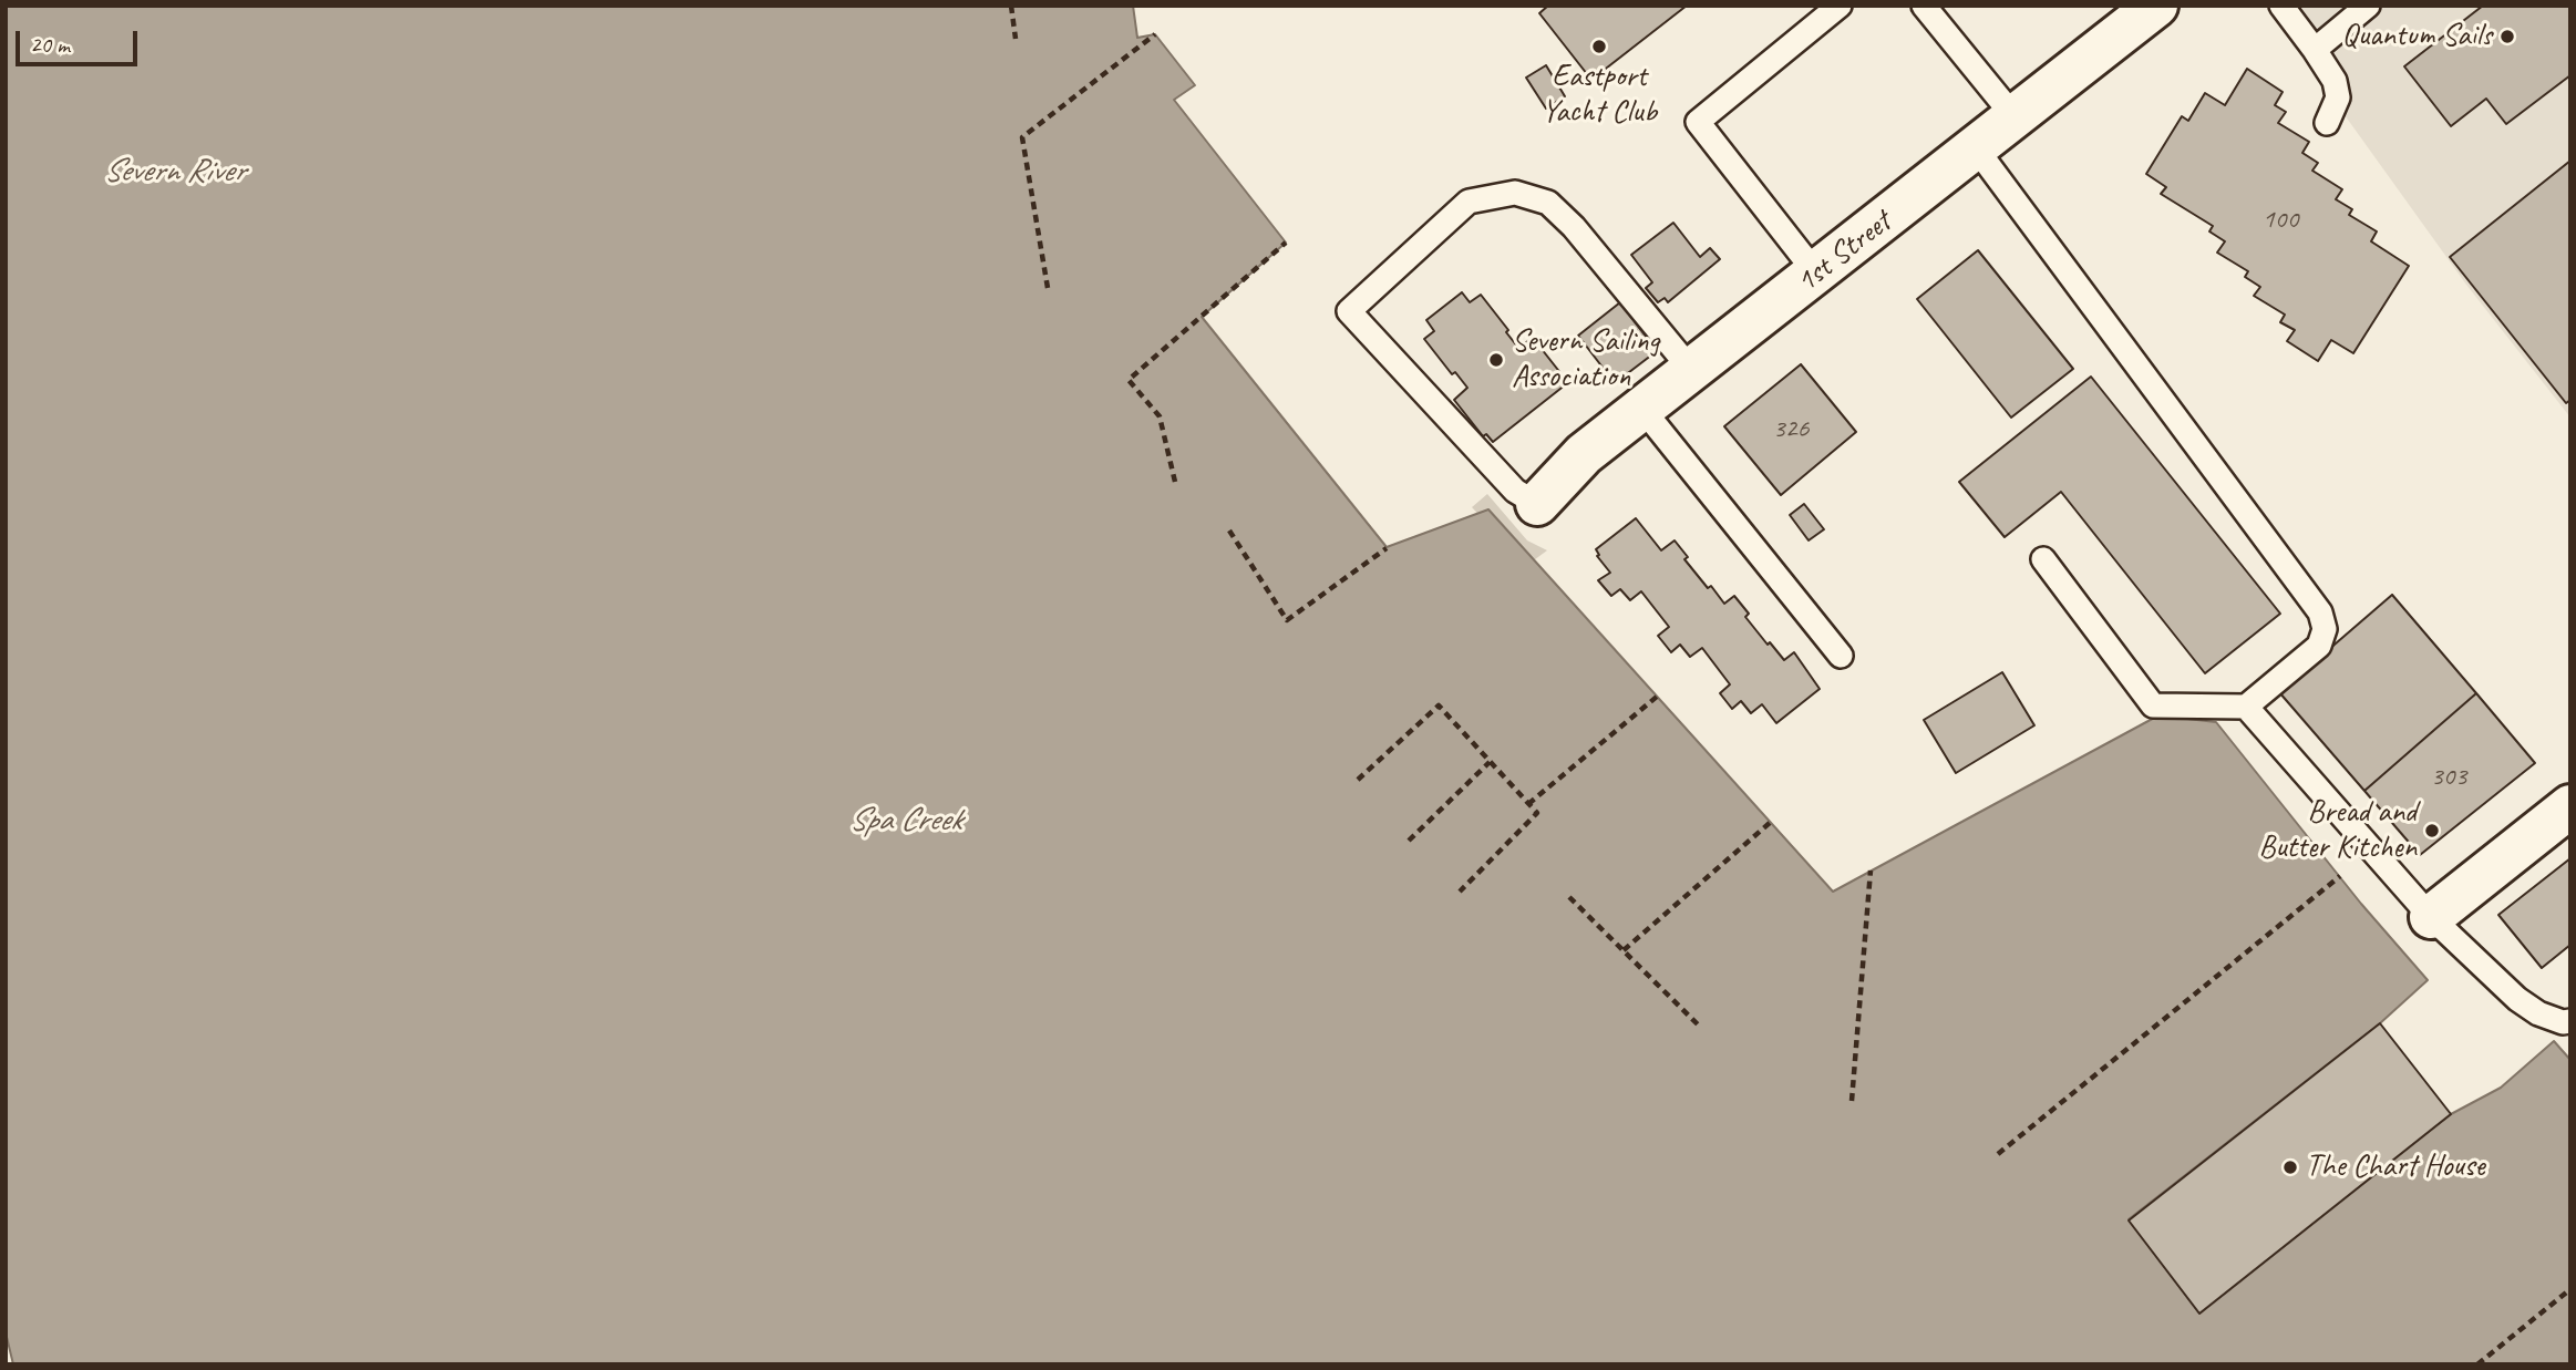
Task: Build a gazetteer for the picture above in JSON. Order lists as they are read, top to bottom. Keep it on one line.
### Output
{"streets":{"street":["1st Street"]},"water":["Severn River","Spa Creek"],"places":["Quantum Sails","Eastport Yacht Club","Severn Sailing Association","Bread and Butter Kitchen","The Chart House"],"house_numbers":["100","326","303"],"scale_bar":"20 m"}
